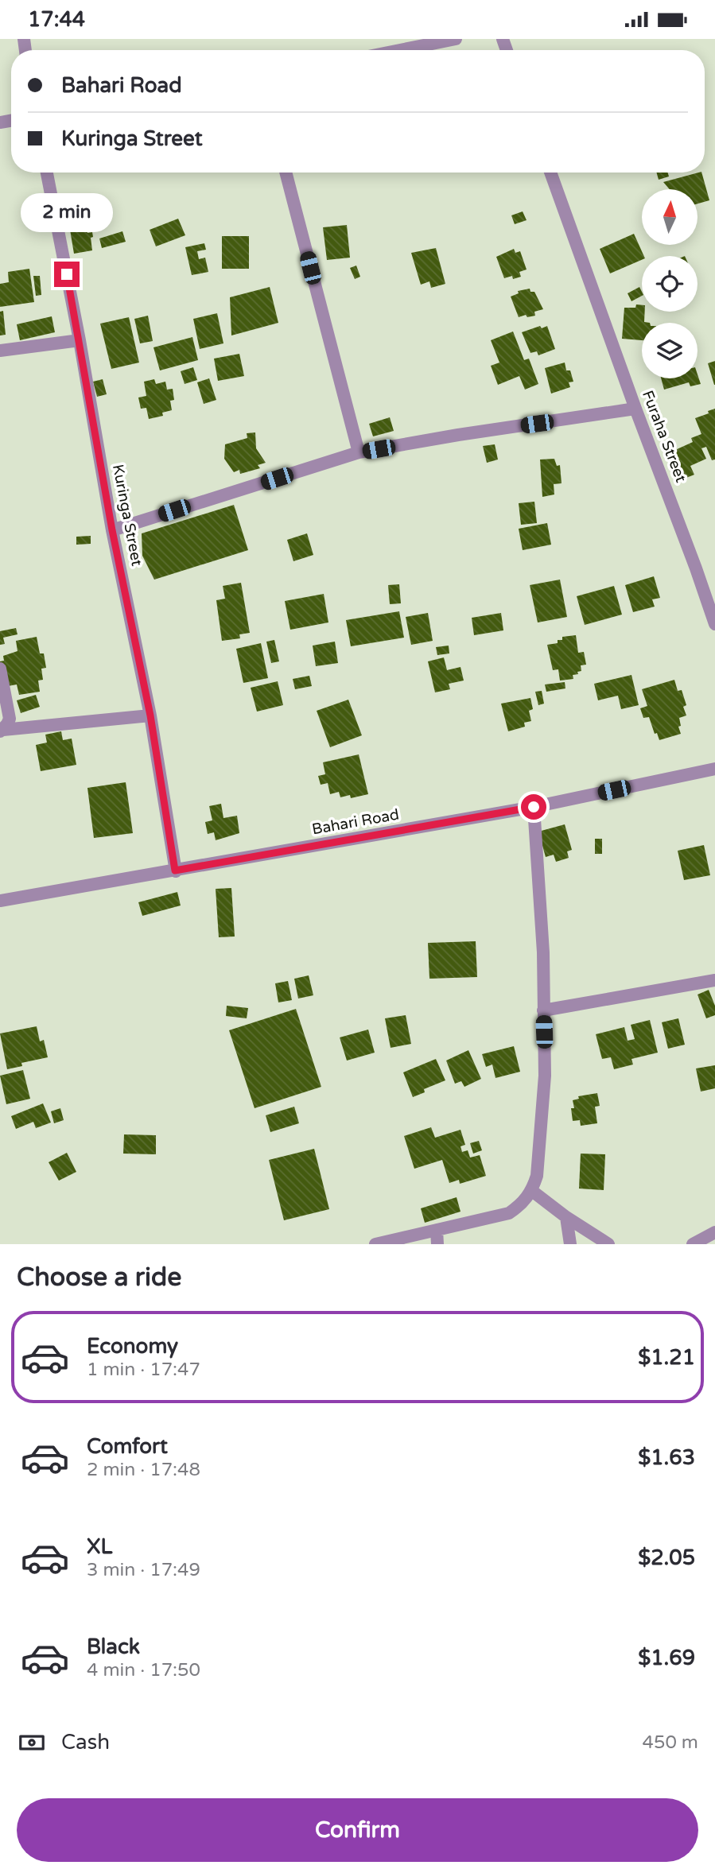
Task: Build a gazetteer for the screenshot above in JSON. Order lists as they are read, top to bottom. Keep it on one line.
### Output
{"streets":{"street":["Furaha Street","Kuringa Street","Bahari Road"]},"crossings":[["Kuringa Street","Bahari Road"]],"north":"top","page":{"status":"17:44","banner":["Bahari Road","Kuringa Street"],"bubble":"2 min","heading":"Choose a ride","list":[{"name":"Economy","note":"1 min · 17:47","value":"$1.21"},{"name":"Comfort","note":"2 min · 17:48","value":"$1.63"},{"name":"XL","note":"3 min · 17:49","value":"$2.05"},{"name":"Black","note":"4 min · 17:50","value":"$1.69"}],"pay":["Cash","450 m"],"buttons":"Confirm"}}
